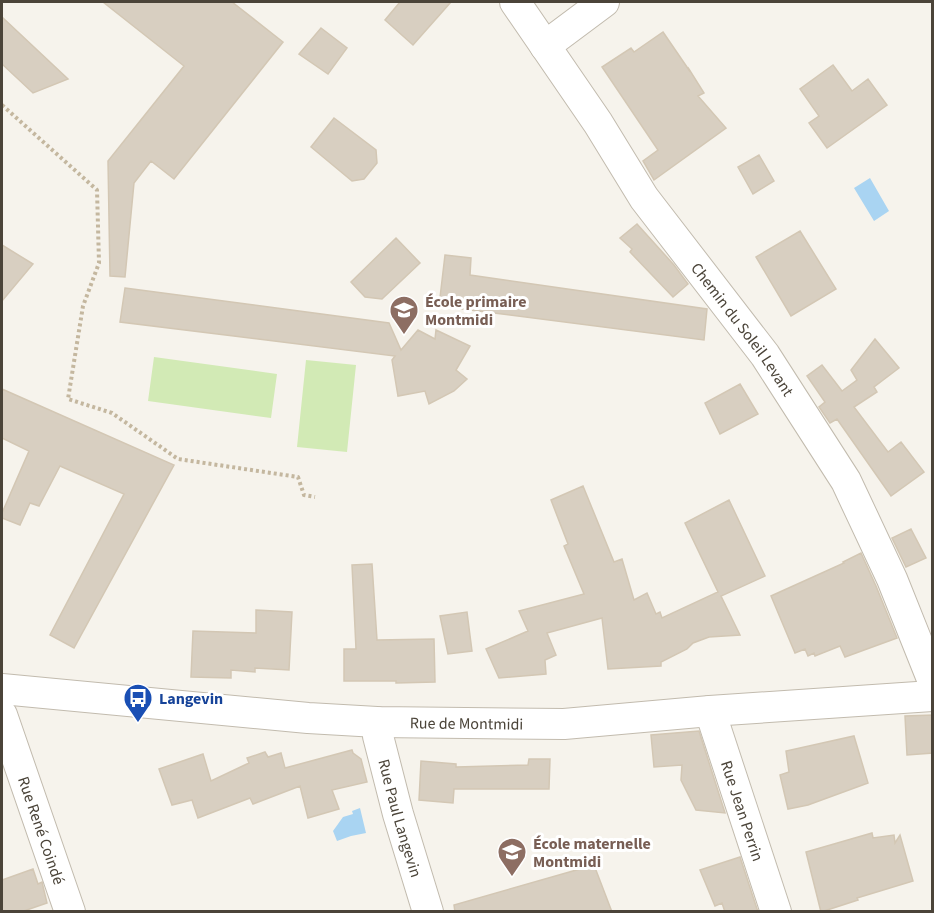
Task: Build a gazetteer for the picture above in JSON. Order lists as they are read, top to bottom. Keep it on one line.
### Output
{"streets":{"street":["Chemin du Soleil Levant","Rue de Montmidi","Rue Jean Perrin","Rue Paul Langevin","Rue René Coindé"]},"crossings":[["Rue de Montmidi","Rue Jean Perrin"],["Rue de Montmidi","Rue Paul Langevin"]],"places":{"school or university":["École primaire Montmidi","École maternelle Montmidi"],"bus stop":["Langevin"]}}
